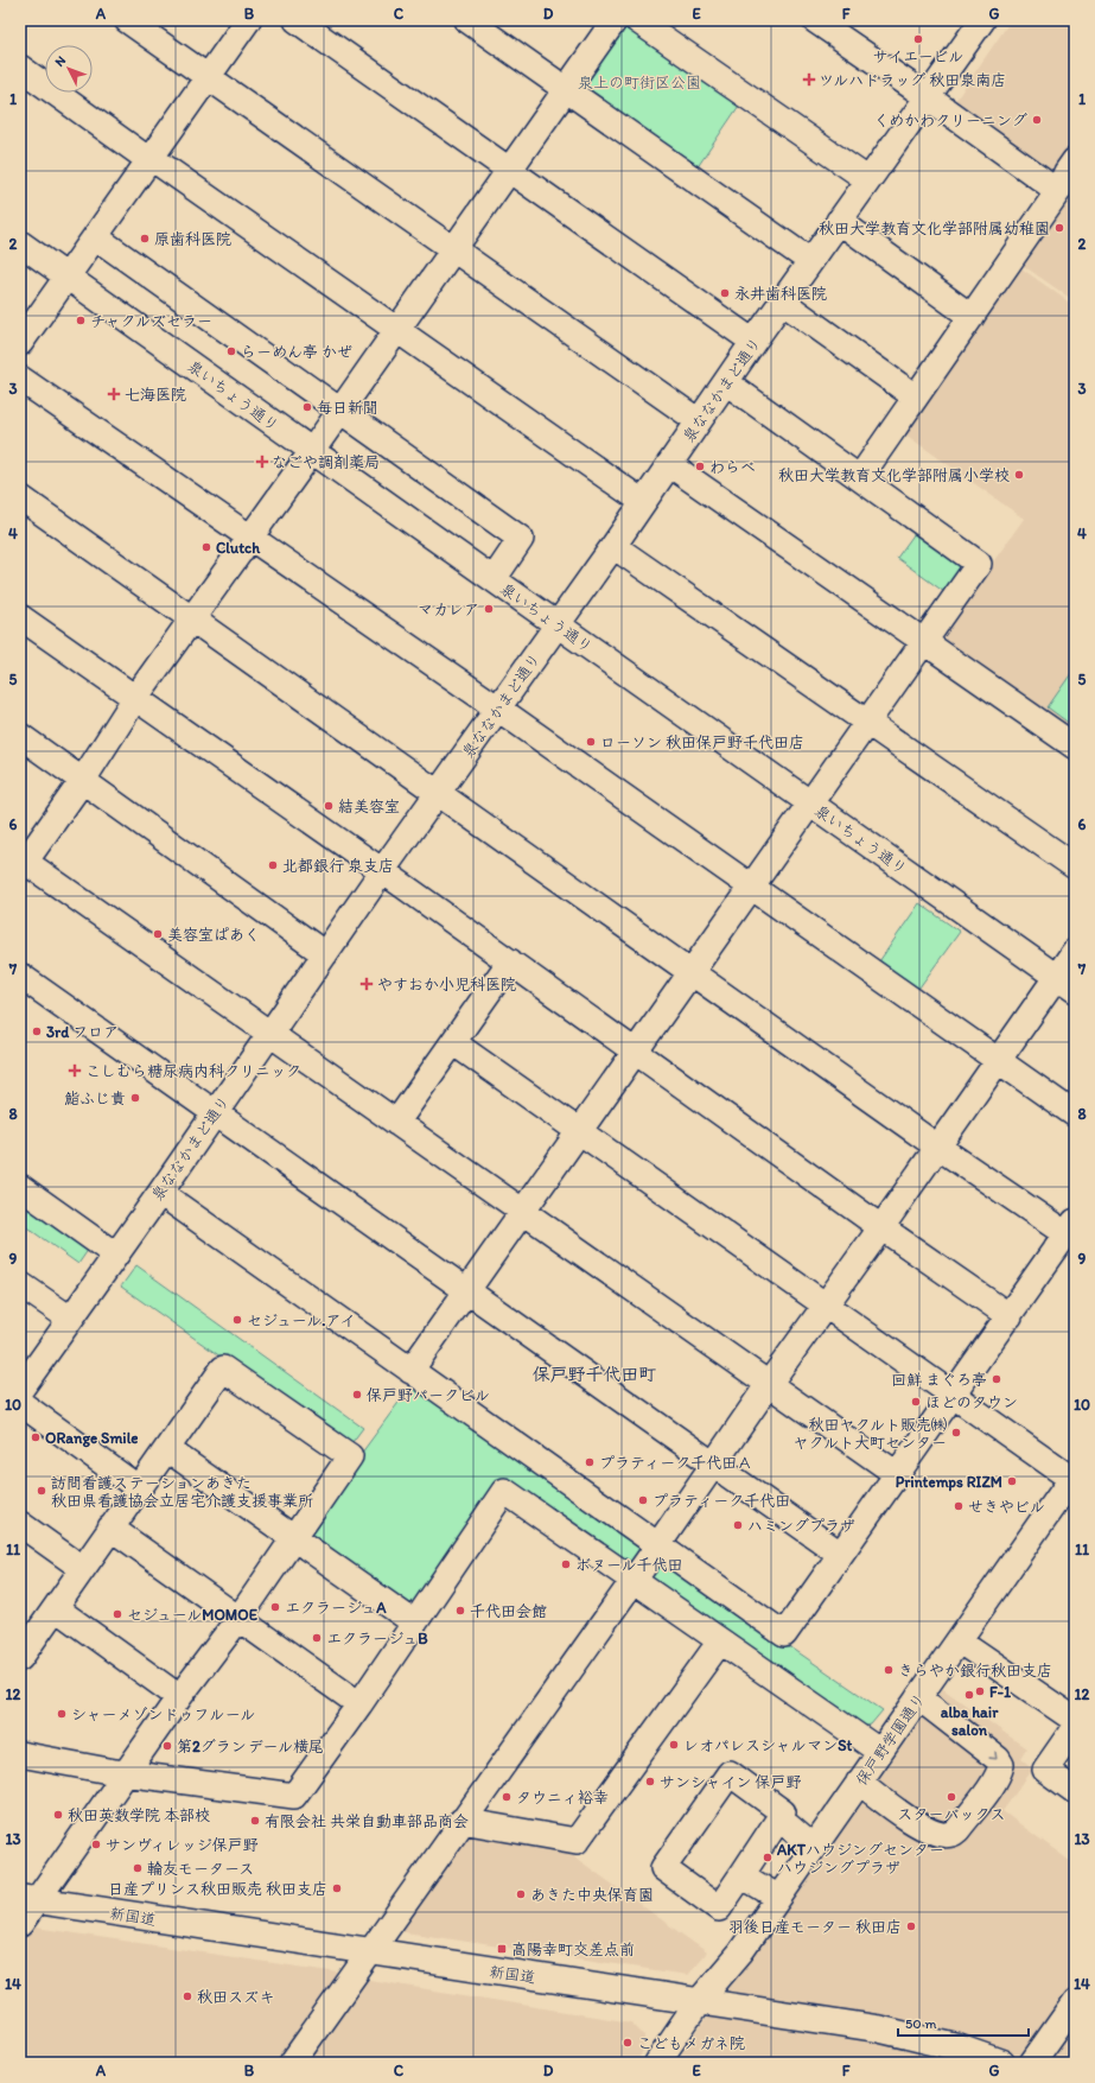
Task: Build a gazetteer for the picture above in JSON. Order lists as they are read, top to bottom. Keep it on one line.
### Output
{"streets":{"main road":["新国道"],"street":["泉ななかまど通り","泉いちょう通り","保戸野学園通り"]},"crossings":[["泉ななかまど通り","泉いちょう通り"],["保戸野学園通り","新国道"]],"districts":["保戸野千代田町"],"parks":["泉上の町街区公園"],"places":{"other":["サイエービル","くめかわクリーニング","秋田大学教育文化学部附属幼稚園","原歯科医院","永井歯科医院","チャクルズセラー","らーめん亭 かぜ","毎日新聞","わらべ","秋田大学教育文化学部附属小学校","Clutch","マカレア","ローソン 秋田保戸野千代田店","結美容室","北都銀行 泉支店","美容室ぱあく","3rd フロア","鮨ふじ貴","セジュール.アイ","回鮮 まぐろ亭","保戸野パークビル","ほどのタウン","秋田ヤクルト販売㈱ ヤクルト大町センター","ORange Smile","プラティーク千代田Ａ","Printemps RIZM","訪問看護ステーションあきた 秋田県看護協会立居宅介護支援事業所","プラティーク千代田","せきやビル","ハミングプラザ","ボヌール千代田","エクラージュA","千代田会館","セジュールMOMOE","エクラージュB","きらやか銀行秋田支店","F-1","alba hair salon","シャーメゾンドゥフルール","レオパレスシャルマンSt","第2グランデール横尾","サンシャイン 保戸野","タウニィ裕幸","スターバックス","秋田英数学院 本部校","有限会社 共栄自動車部品商会","サンヴィレッジ保戸野","AKTハウジングセンター ハウジングプラザ","輪友モータース","日産プリンス秋田販売 秋田支店","あきた中央保育園","羽後日産モーター 秋田店","秋田スズキ","こどもメガネ院"],"health":["ツルハドラッグ 秋田泉南店","七海医院","なごや調剤薬局","やすおか小児科医院","こしむら糖尿病内科クリニック"],"transit":["高陽幸町交差点前"]},"scale_bar":"50 m","north":"top left","grid":{"columns":["A","B","C","D","E","F","G"],"rows":["1","2","3","4","5","6","7","8","9","10","11","12","13","14"]}}
